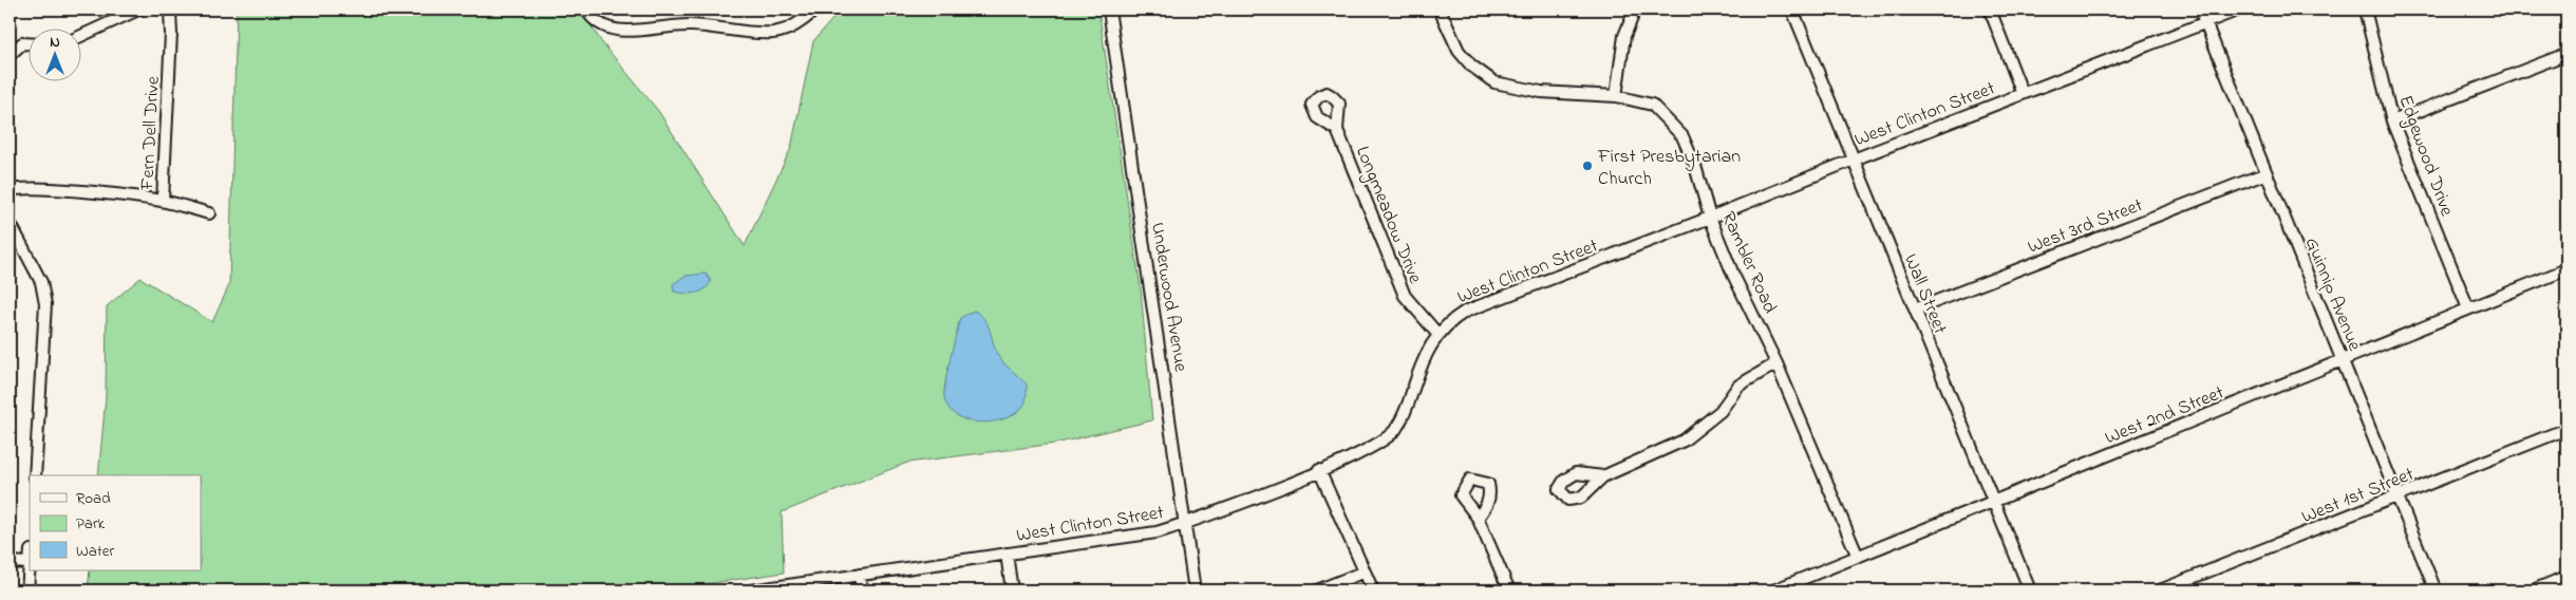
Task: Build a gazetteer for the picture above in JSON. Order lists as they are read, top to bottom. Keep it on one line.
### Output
{"streets":{"street":["West Clinton Street","Fern Dell Drive","Edgewood Drive","Longmeadow Drive","West 3rd Street","Rambler Road","Wall Street","Guinnip Avenue","Underwood Avenue","West 2nd Street","West 1st Street"]},"crossings":[["West Clinton Street","Longmeadow Drive"],["West Clinton Street","Rambler Road"],["West Clinton Street","Wall Street"],["West Clinton Street","Guinnip Avenue"],["West Clinton Street","Underwood Avenue"],["Edgewood Drive","West 2nd Street"],["West 3rd Street","Wall Street"],["West 3rd Street","Guinnip Avenue"],["Rambler Road","West 2nd Street"],["Wall Street","West 2nd Street"],["Guinnip Avenue","West 2nd Street"],["Guinnip Avenue","West 1st Street"]],"places":["First Presbytarian Church"],"legend":["Road","Park","Water"],"north":"top"}
